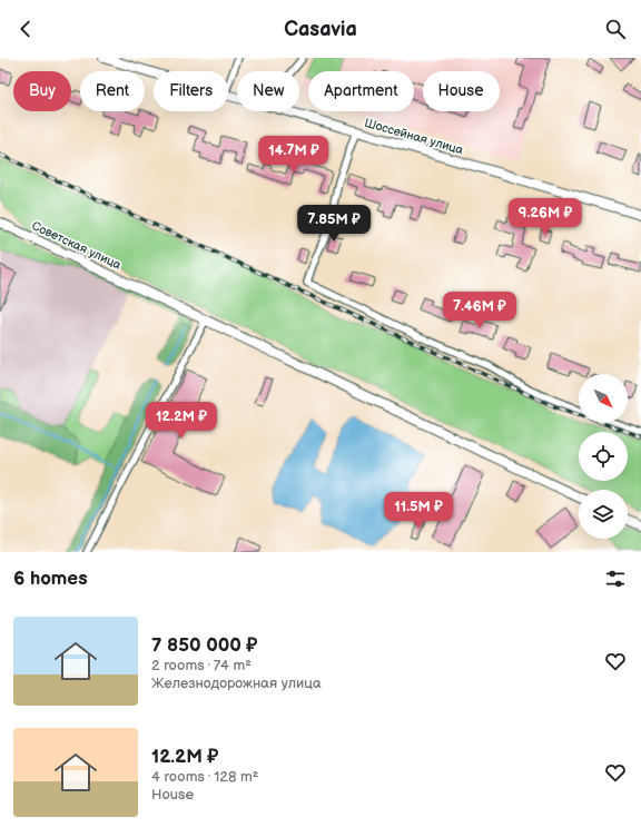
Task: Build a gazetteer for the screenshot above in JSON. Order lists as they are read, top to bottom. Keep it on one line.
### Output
{"streets":{"main road":["Шоссейная улица","Советская улица"]},"north":"bottom right","page":{"header":"Casavia","chip":["Buy","Rent","Filters","New","Apartment","House"],"price":["14.7M ₽","9.26M ₽","7.85M ₽","7.46M ₽","12.2M ₽","11.5M ₽"],"heading":"6 homes","list":[{"name":"7 850 000 ₽","note":"2 rooms · 74 m² · Железнодорожная улица"},{"name":"12.2M ₽","note":"4 rooms · 128 m² · House"}]}}
